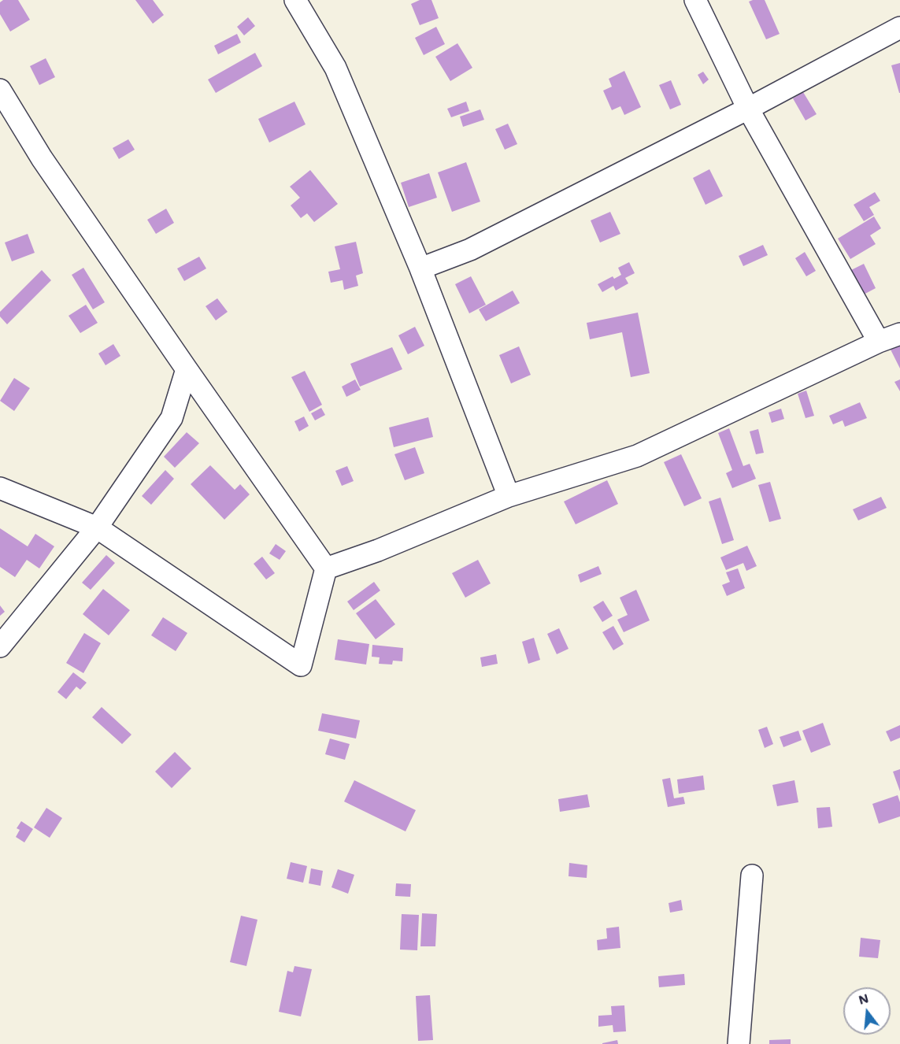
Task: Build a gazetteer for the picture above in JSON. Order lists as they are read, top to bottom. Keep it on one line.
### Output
{"north":"top"}
